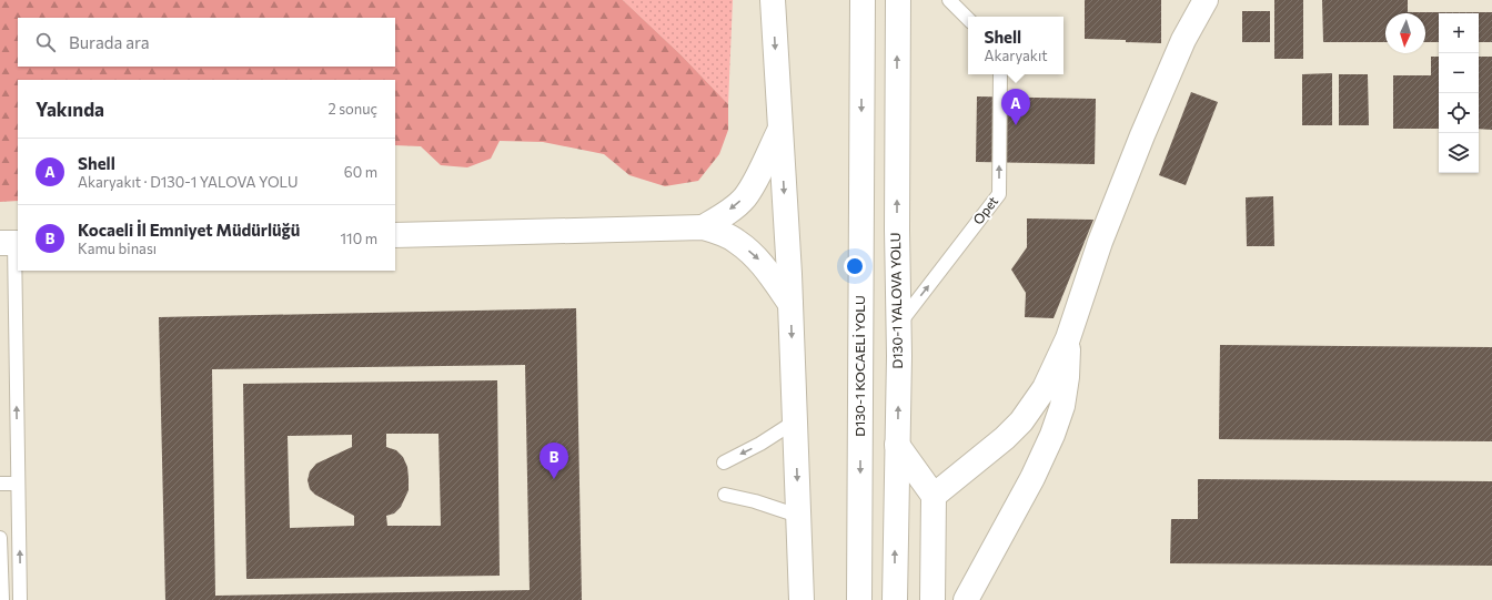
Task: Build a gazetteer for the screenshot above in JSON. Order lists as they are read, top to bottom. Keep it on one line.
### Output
{"streets":{"main road":["D130-1 YALOVA YOLU","D130-1 KOCAELİ YOLU"],"lane":["Opet"]},"crossings":[["Opet","D130-1 YALOVA YOLU"]],"one_way":["Opet"],"north":"bottom","page":{"map_buttons":["+","−"],"popup":["Shell","Akaryakıt"],"search":"Burada ara","heading":["Yakında","2 sonuç"],"pins":["A","B"],"list":[{"mark":"A","name":"Shell","note":"Akaryakıt · D130-1 YALOVA YOLU","value":"60 m"},{"mark":"B","name":"Kocaeli İl Emniyet Müdürlüğü","note":"Kamu binası","value":"110 m"}]}}
